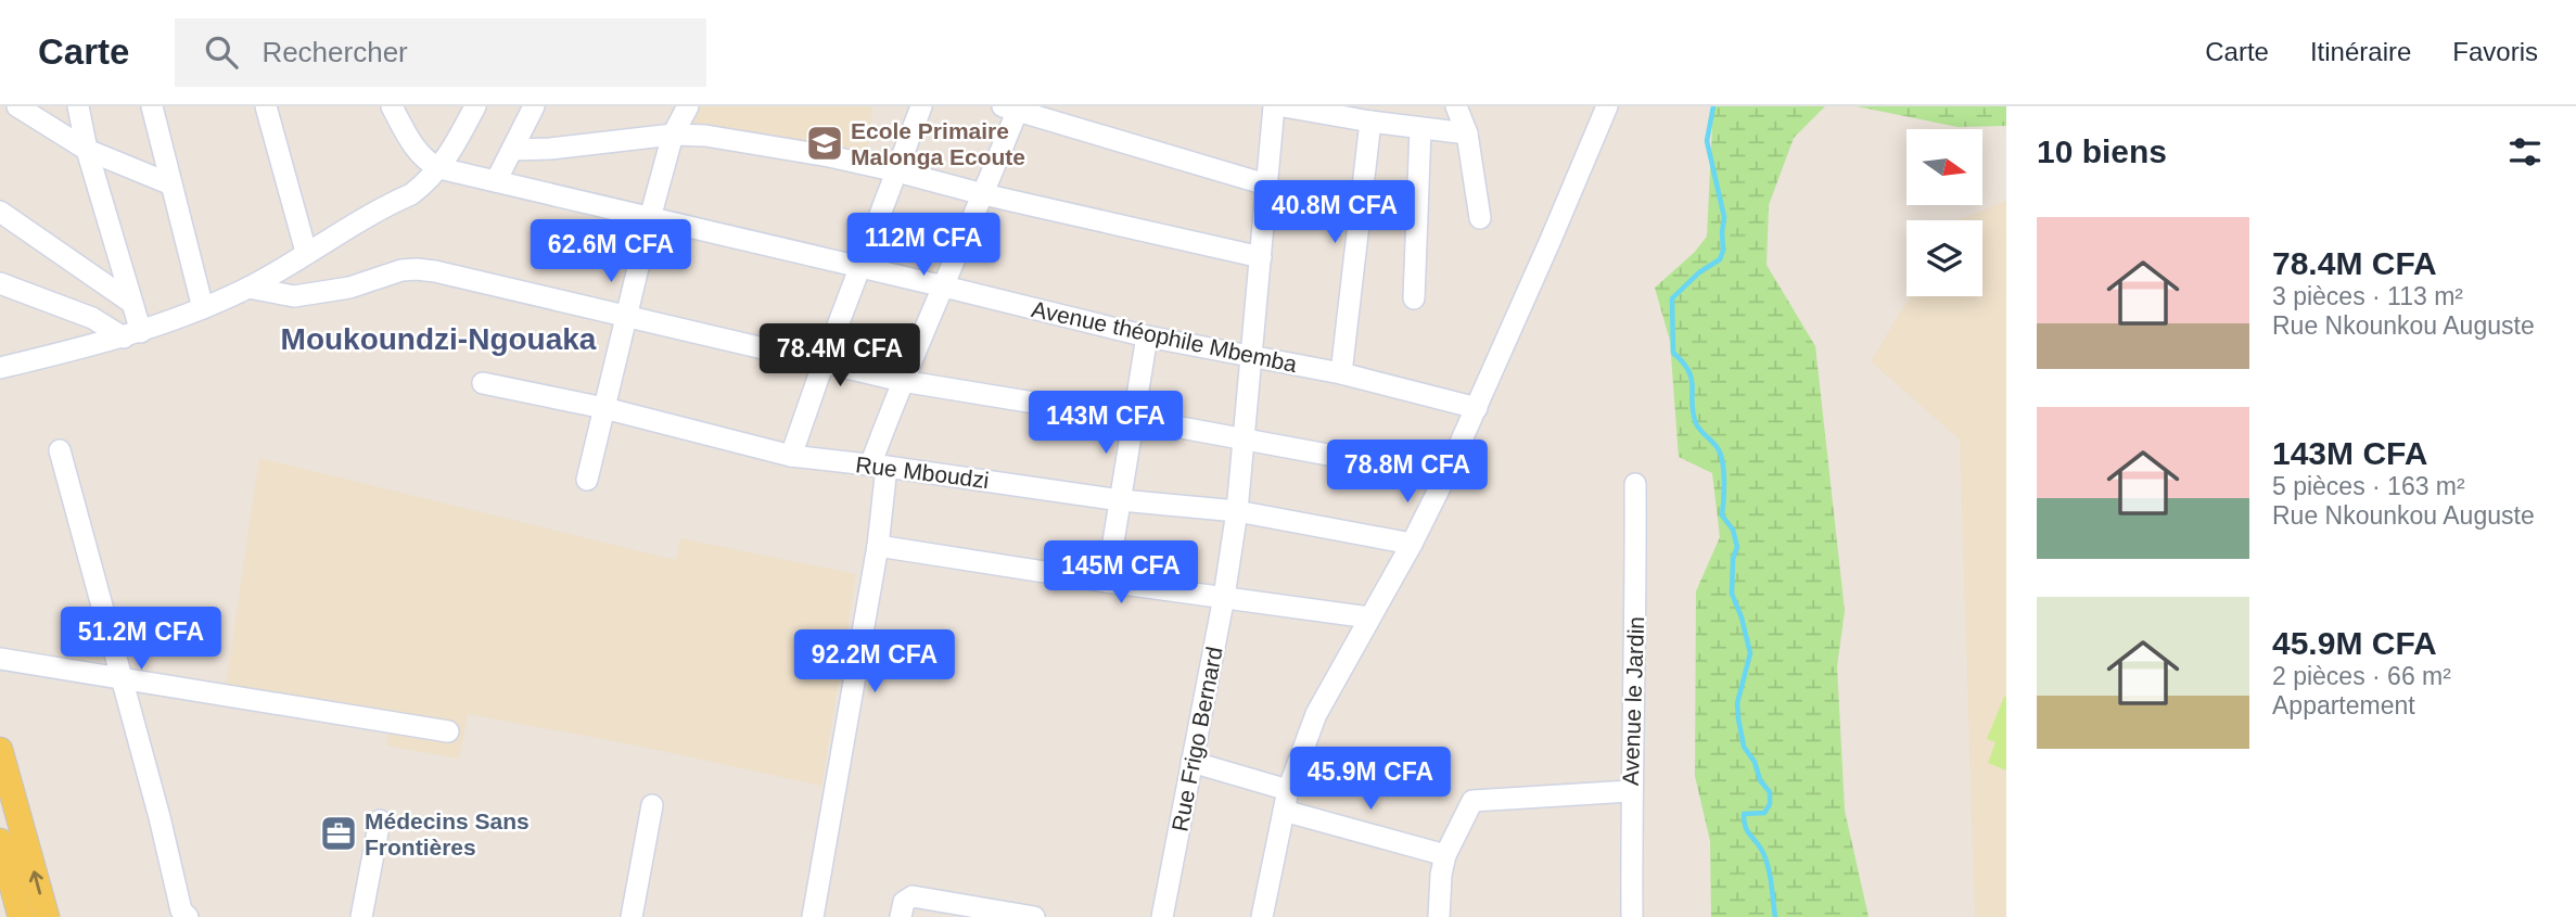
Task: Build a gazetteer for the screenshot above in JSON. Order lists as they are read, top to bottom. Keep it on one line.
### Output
{"streets":{"street":["Avenue théophile Mbemba","Rue Mboudzi","Avenue le Jardin","Rue Frigo Bernard"]},"crossings":[["Avenue théophile Mbemba","Rue Frigo Bernard"],["Rue Mboudzi","Rue Frigo Bernard"]],"districts":["Moukoundzi-Ngouaka"],"places":{"school or university":["Ecole Primaire Malonga Ecoute"],"office":["Médecins Sans Frontières"]},"north":"right","page":{"header":"Carte","search":"Rechercher","nav":["Carte","Itinéraire","Favoris"],"heading":"10 biens","price":["40.8M CFA","112M CFA","62.6M CFA","78.4M CFA","143M CFA","78.8M CFA","145M CFA","51.2M CFA","92.2M CFA","45.9M CFA"],"list":[{"name":"78.4M CFA","note":"3 pièces · 113 m² · Rue Nkounkou Auguste"},{"name":"143M CFA","note":"5 pièces · 163 m² · Rue Nkounkou Auguste"},{"name":"45.9M CFA","note":"2 pièces · 66 m² · Appartement"}]}}
